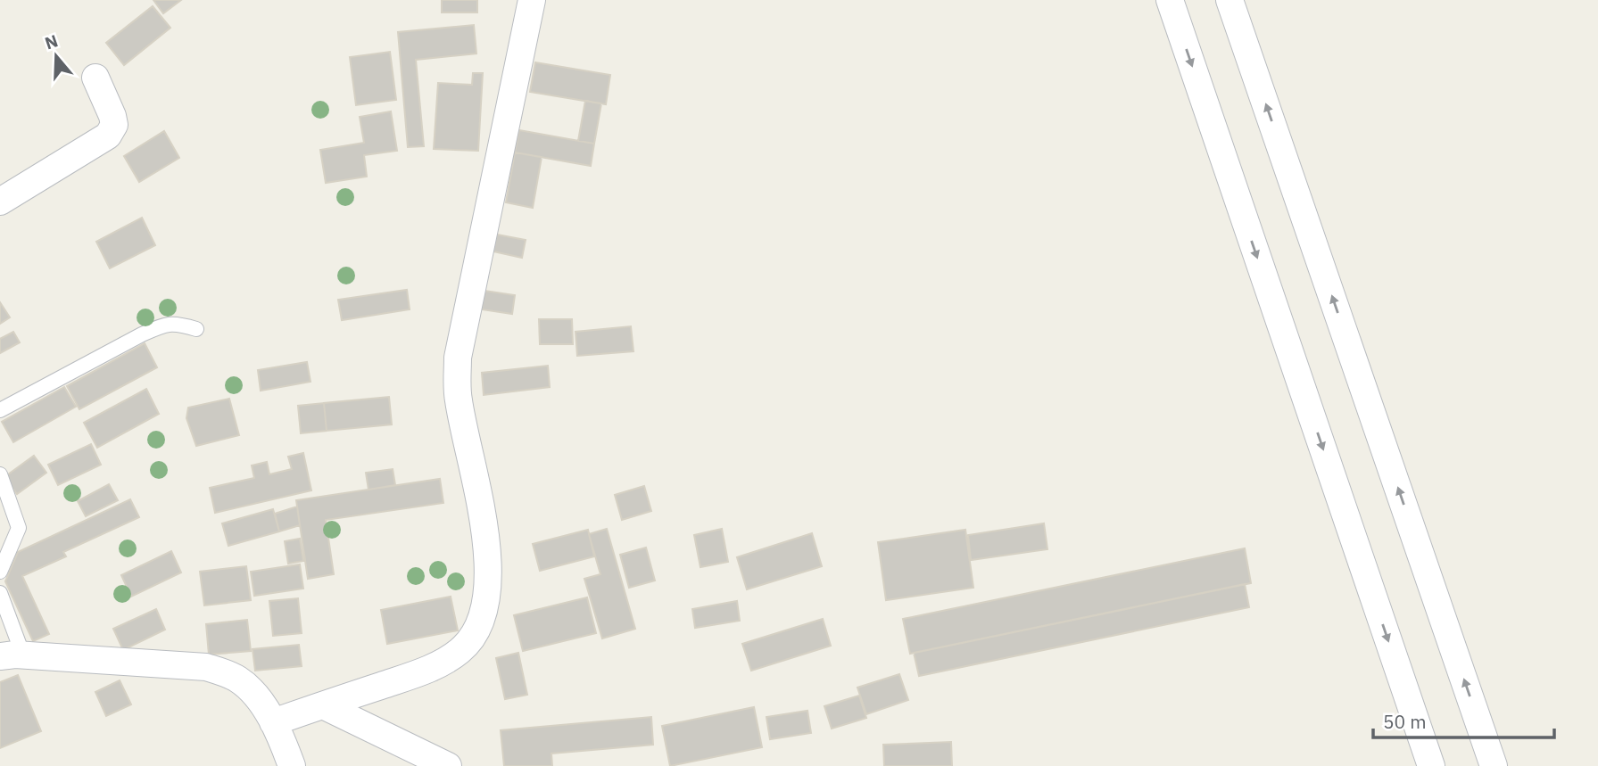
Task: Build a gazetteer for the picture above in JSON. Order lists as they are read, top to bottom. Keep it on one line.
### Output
{"scale_bar":"50 m","north":"top"}
